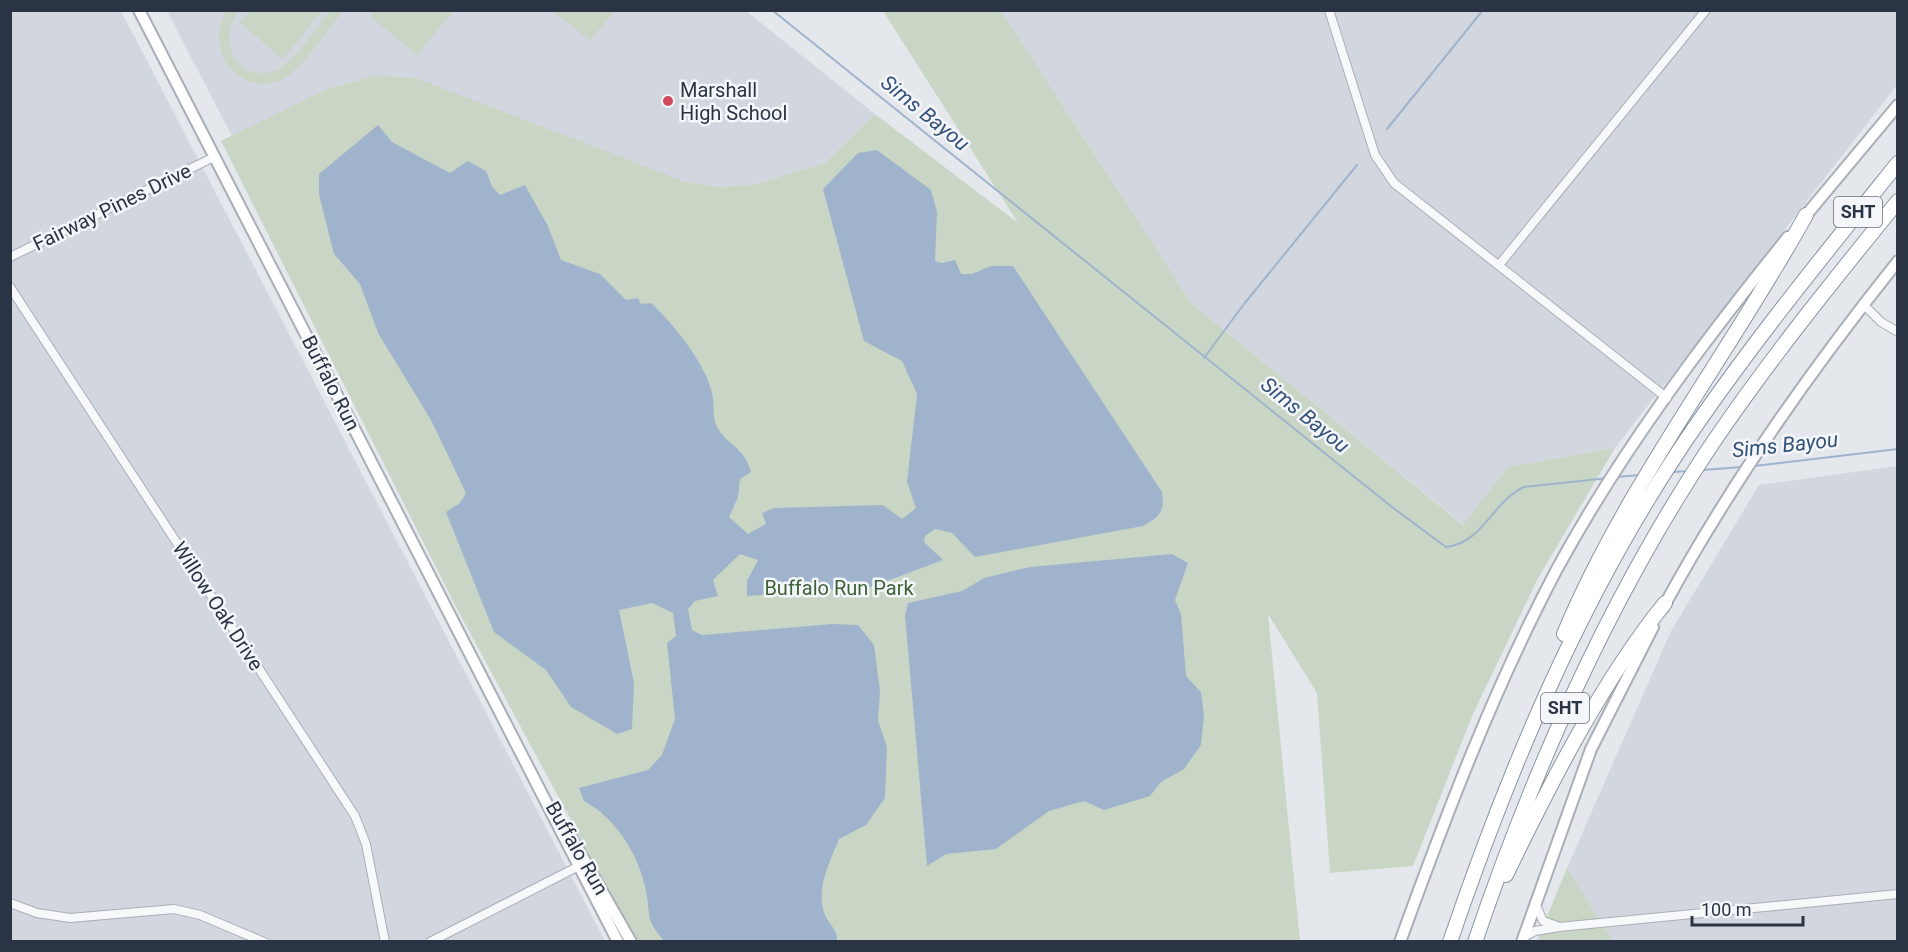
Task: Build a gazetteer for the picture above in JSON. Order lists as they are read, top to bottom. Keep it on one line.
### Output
{"streets":{"highway":["SHT"],"main road":["Buffalo Run"],"street":["Fairway Pines Drive","Willow Oak Drive"]},"crossings":[["Fairway Pines Drive","Buffalo Run"]],"water":["Sims Bayou"],"parks":["Buffalo Run Park"],"places":["Marshall High School"],"scale_bar":"100 m"}
